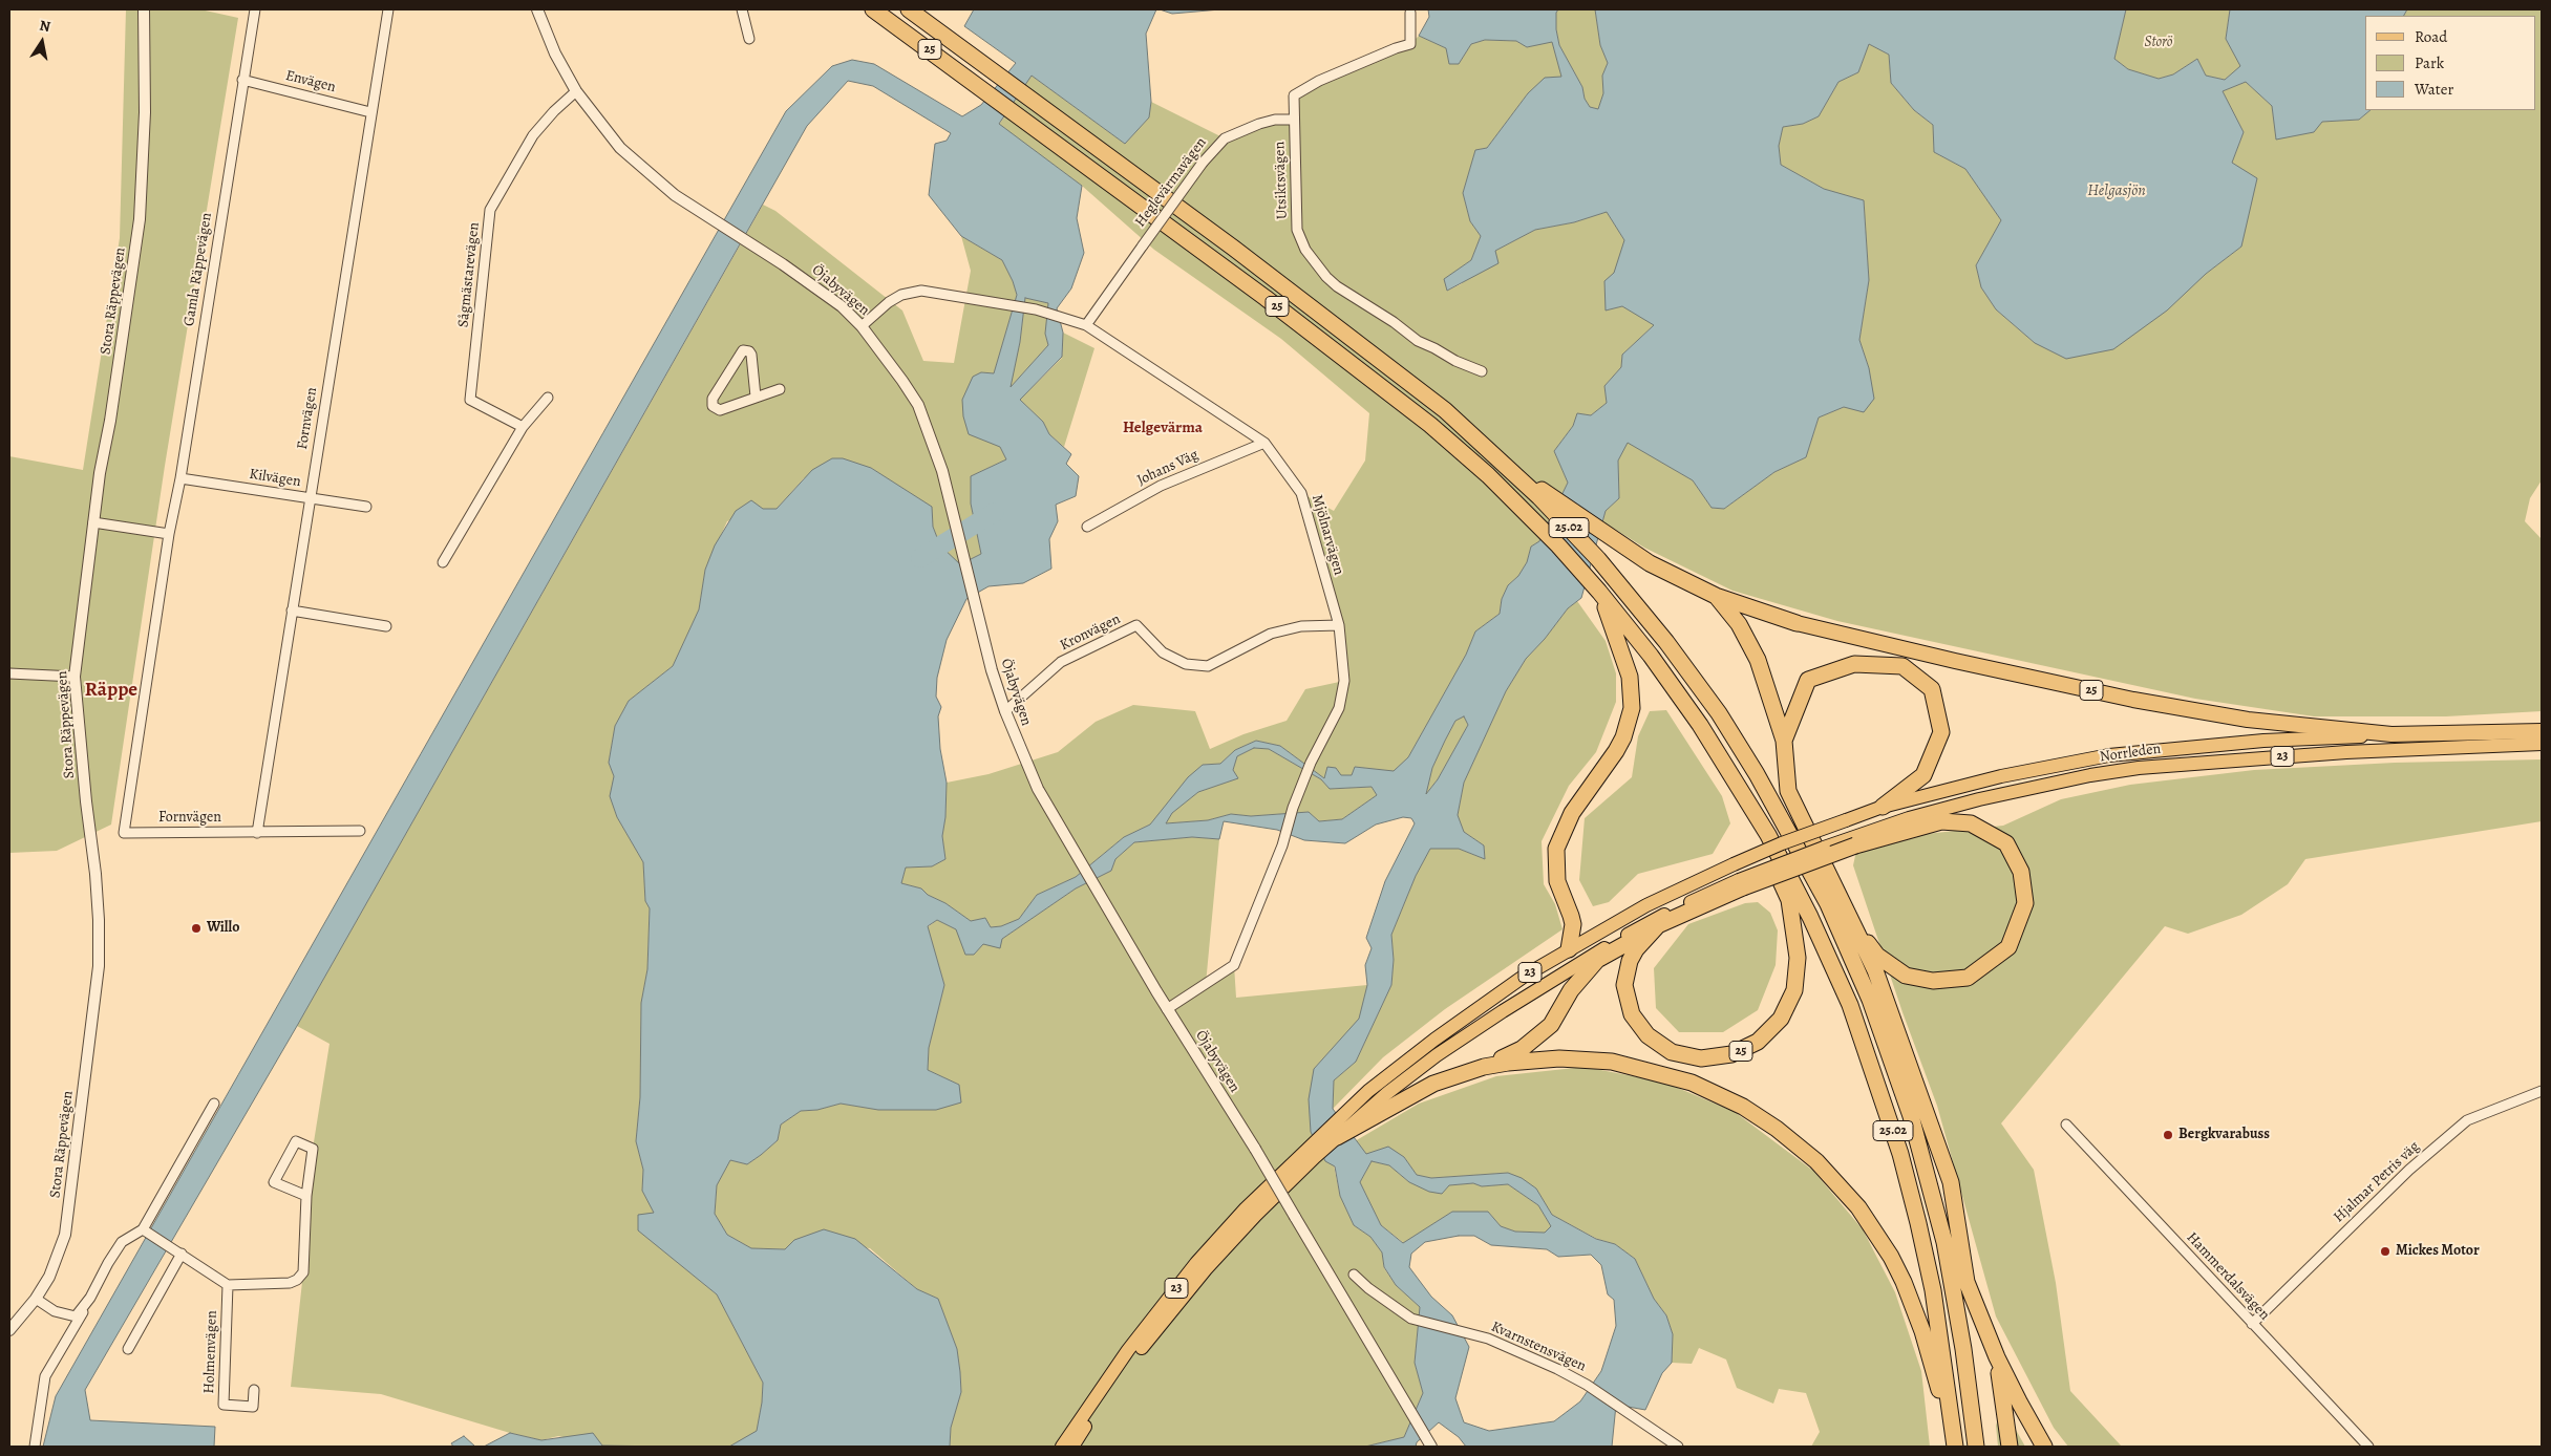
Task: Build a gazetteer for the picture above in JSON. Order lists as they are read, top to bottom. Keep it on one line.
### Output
{"streets":{"highway":["25","25.02","Norrleden","23"],"street":["Envägen","Utsiktsvägen","Heglevärmavägen","Gamla Räppevägen","Sågmästarevägen","Öjabyvägen","Stora Räppevägen","Fornvägen","Johans Väg","Kilvägen","Mjölnarvägen","Kronvägen","Hjalmar Petris väg","Hammerdalsvägen","Kvarnstensvägen","Holmenvägen"]},"crossings":[["25","25.02"],["25","Norrleden"],["25","23"],["Envägen","Gamla Räppevägen"],["Envägen","Fornvägen"],["Utsiktsvägen","Heglevärmavägen"],["Heglevärmavägen","Mjölnarvägen"],["Gamla Räppevägen","Fornvägen"],["Gamla Räppevägen","Kilvägen"],["Sågmästarevägen","Öjabyvägen"],["Öjabyvägen","Mjölnarvägen"],["Öjabyvägen","Kronvägen"],["Fornvägen","Kilvägen"],["Johans Väg","Mjölnarvägen"],["Mjölnarvägen","Kronvägen"],["Norrleden","23"],["Hjalmar Petris väg","Hammerdalsvägen"]],"districts":["Helgevärma","Räppe"],"water":["Helgasjön"],"parks":["Storö"],"places":["Willo","Bergkvarabuss","Mickes Motor"],"legend":["Road","Park","Water"],"north":"top"}
